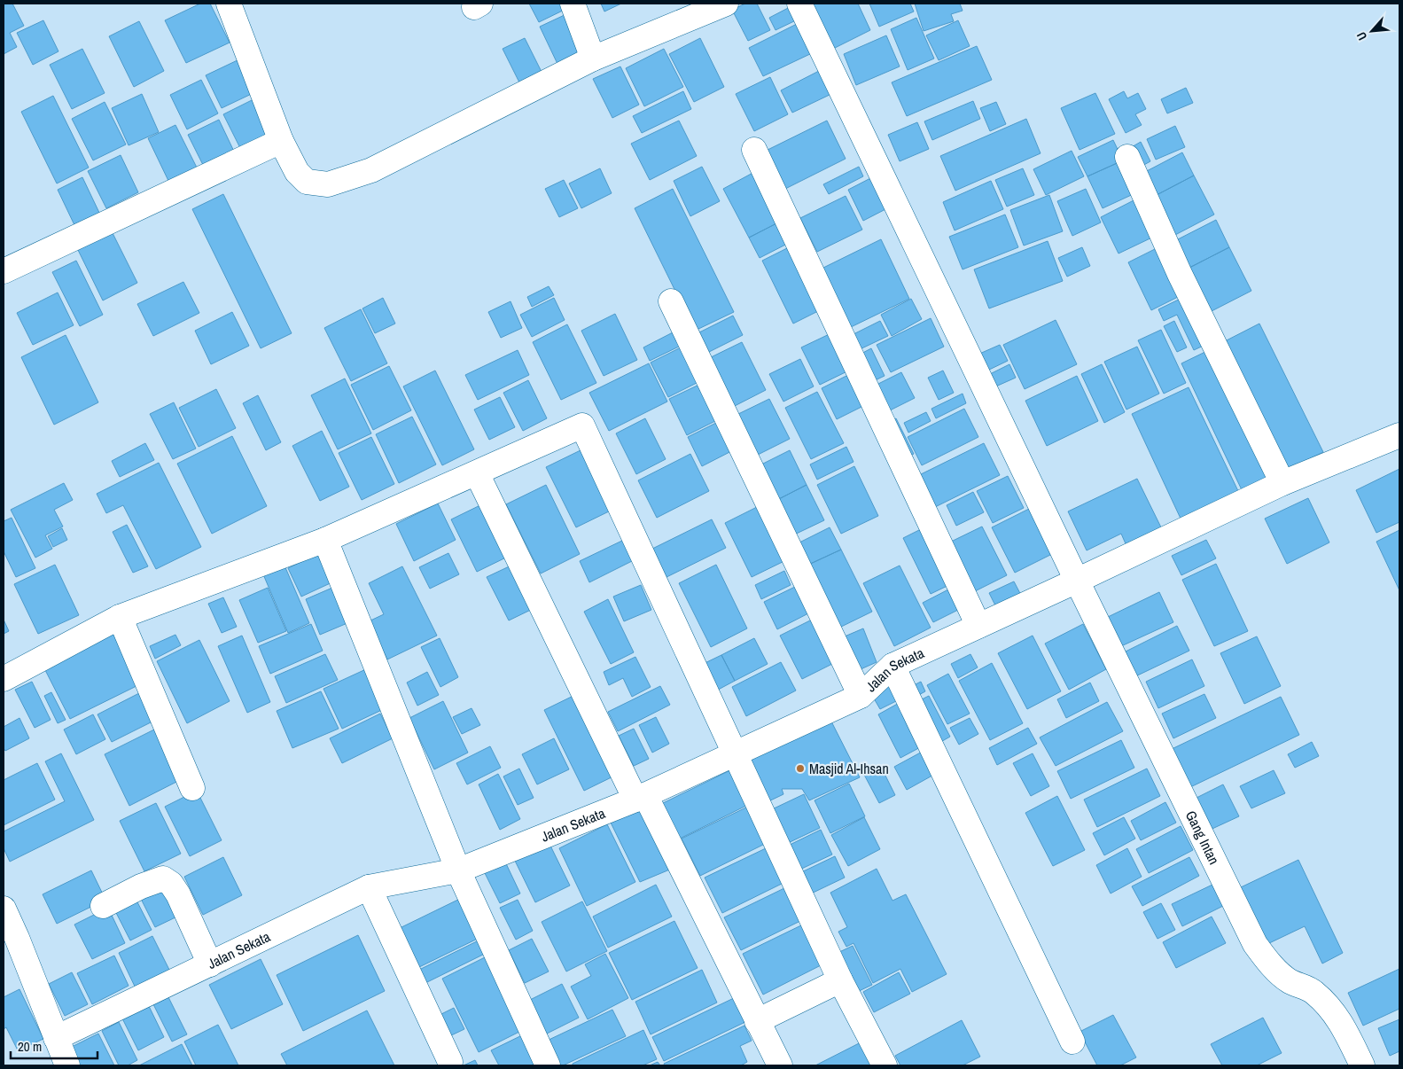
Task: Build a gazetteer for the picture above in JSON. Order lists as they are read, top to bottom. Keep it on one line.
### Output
{"streets":{"street":["Jalan Sekata","Gang Intan"]},"crossings":[["Jalan Sekata","Gang Intan"]],"places":["Masjid Al-Ihsan"],"scale_bar":"20 m","north":"bottom left"}
